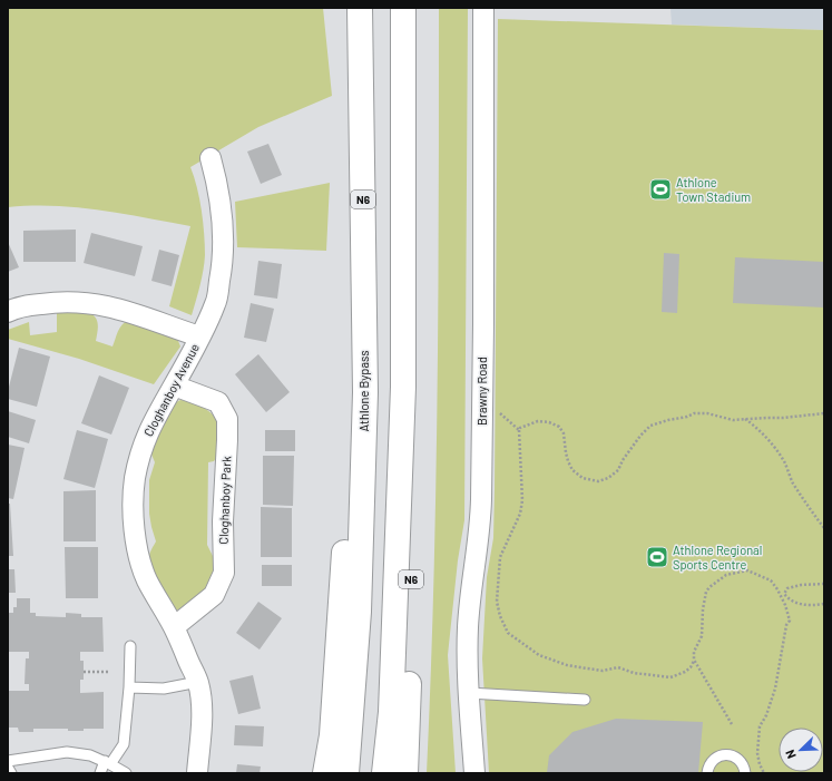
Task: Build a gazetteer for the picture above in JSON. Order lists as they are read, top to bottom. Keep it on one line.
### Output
{"streets":{"highway":["N6","Athlone Bypass"],"street":["Cloghanboy Avenue","Brawny Road","Cloghanboy Park"]},"crossings":[["N6","Athlone Bypass"],["Cloghanboy Avenue","Cloghanboy Park"]],"places":{"sports":["Athlone Town Stadium","Athlone Regional Sports Centre"]},"north":"bottom left"}
